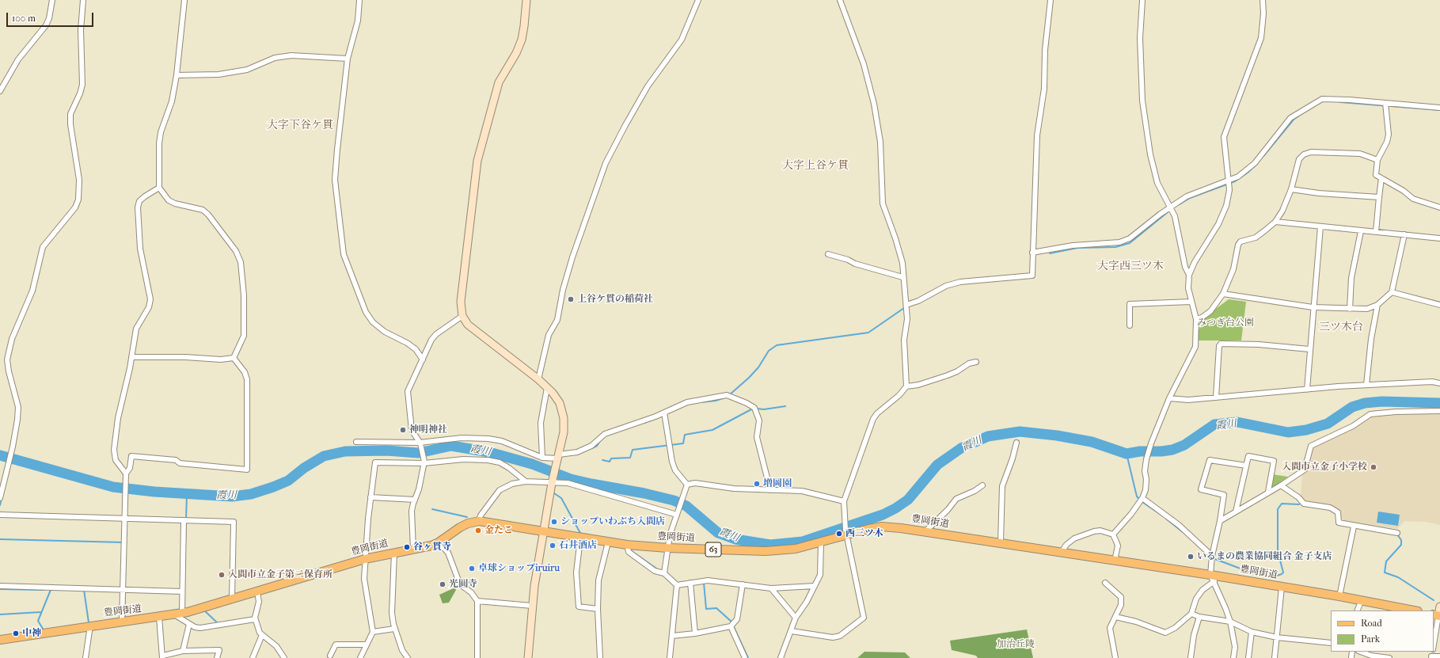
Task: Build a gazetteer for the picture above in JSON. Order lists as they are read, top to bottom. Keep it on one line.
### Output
{"streets":{"main road":["豊岡街道","63"]},"districts":["大字下谷ケ貫","大字上谷ケ貫","大字西三ツ木","三ツ木台"],"water":["霞川"],"parks":["みつぎ台公園","加治丘陵"],"places":["上谷ケ貫の稲荷社","神明神社","入間市立金子小学校","増岡園","ショップいわぶち入間店","金たこ","西三ツ木","石井酒店","谷ヶ貫寺","いるまの農業協同組合 金子支店","卓球ショップiruiru","入間市立金子第二保育所","光圓寺","中神"],"legend":["Road","Park"],"scale_bar":"100 m"}
